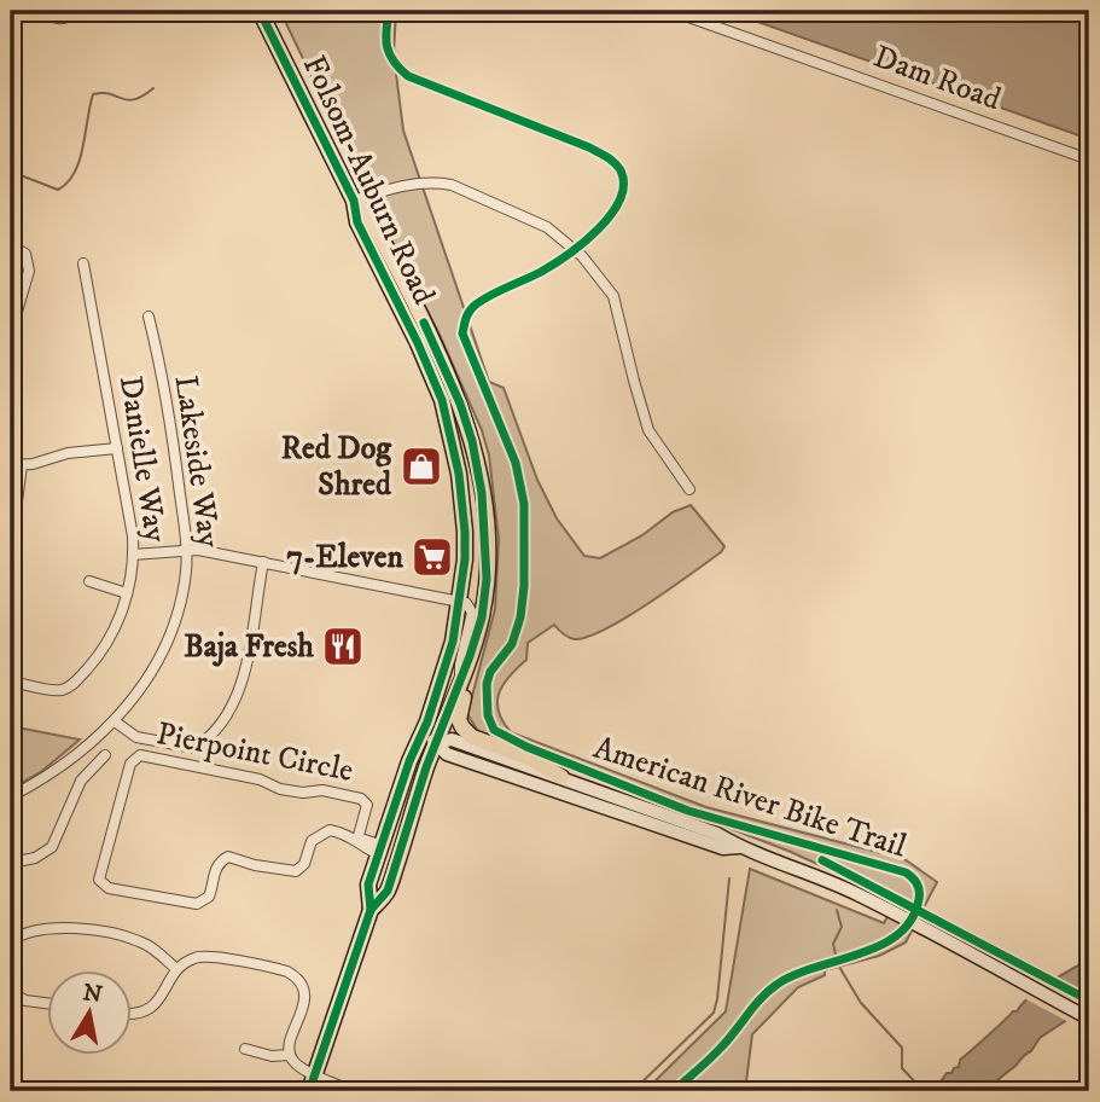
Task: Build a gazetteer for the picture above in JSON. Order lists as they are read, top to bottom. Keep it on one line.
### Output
{"streets":{"main road":["Folsom-Auburn Road"],"street":["Dam Road","Danielle Way","Lakeside Way","Pierpoint Circle"],"cycle path":["American River Bike Trail"]},"crossings":[["Folsom-Auburn Road","Pierpoint Circle"]],"places":{"shop":["Red Dog Shred"],"supermarket":["7-Eleven"],"restaurant":["Baja Fresh"]},"north":"top"}
